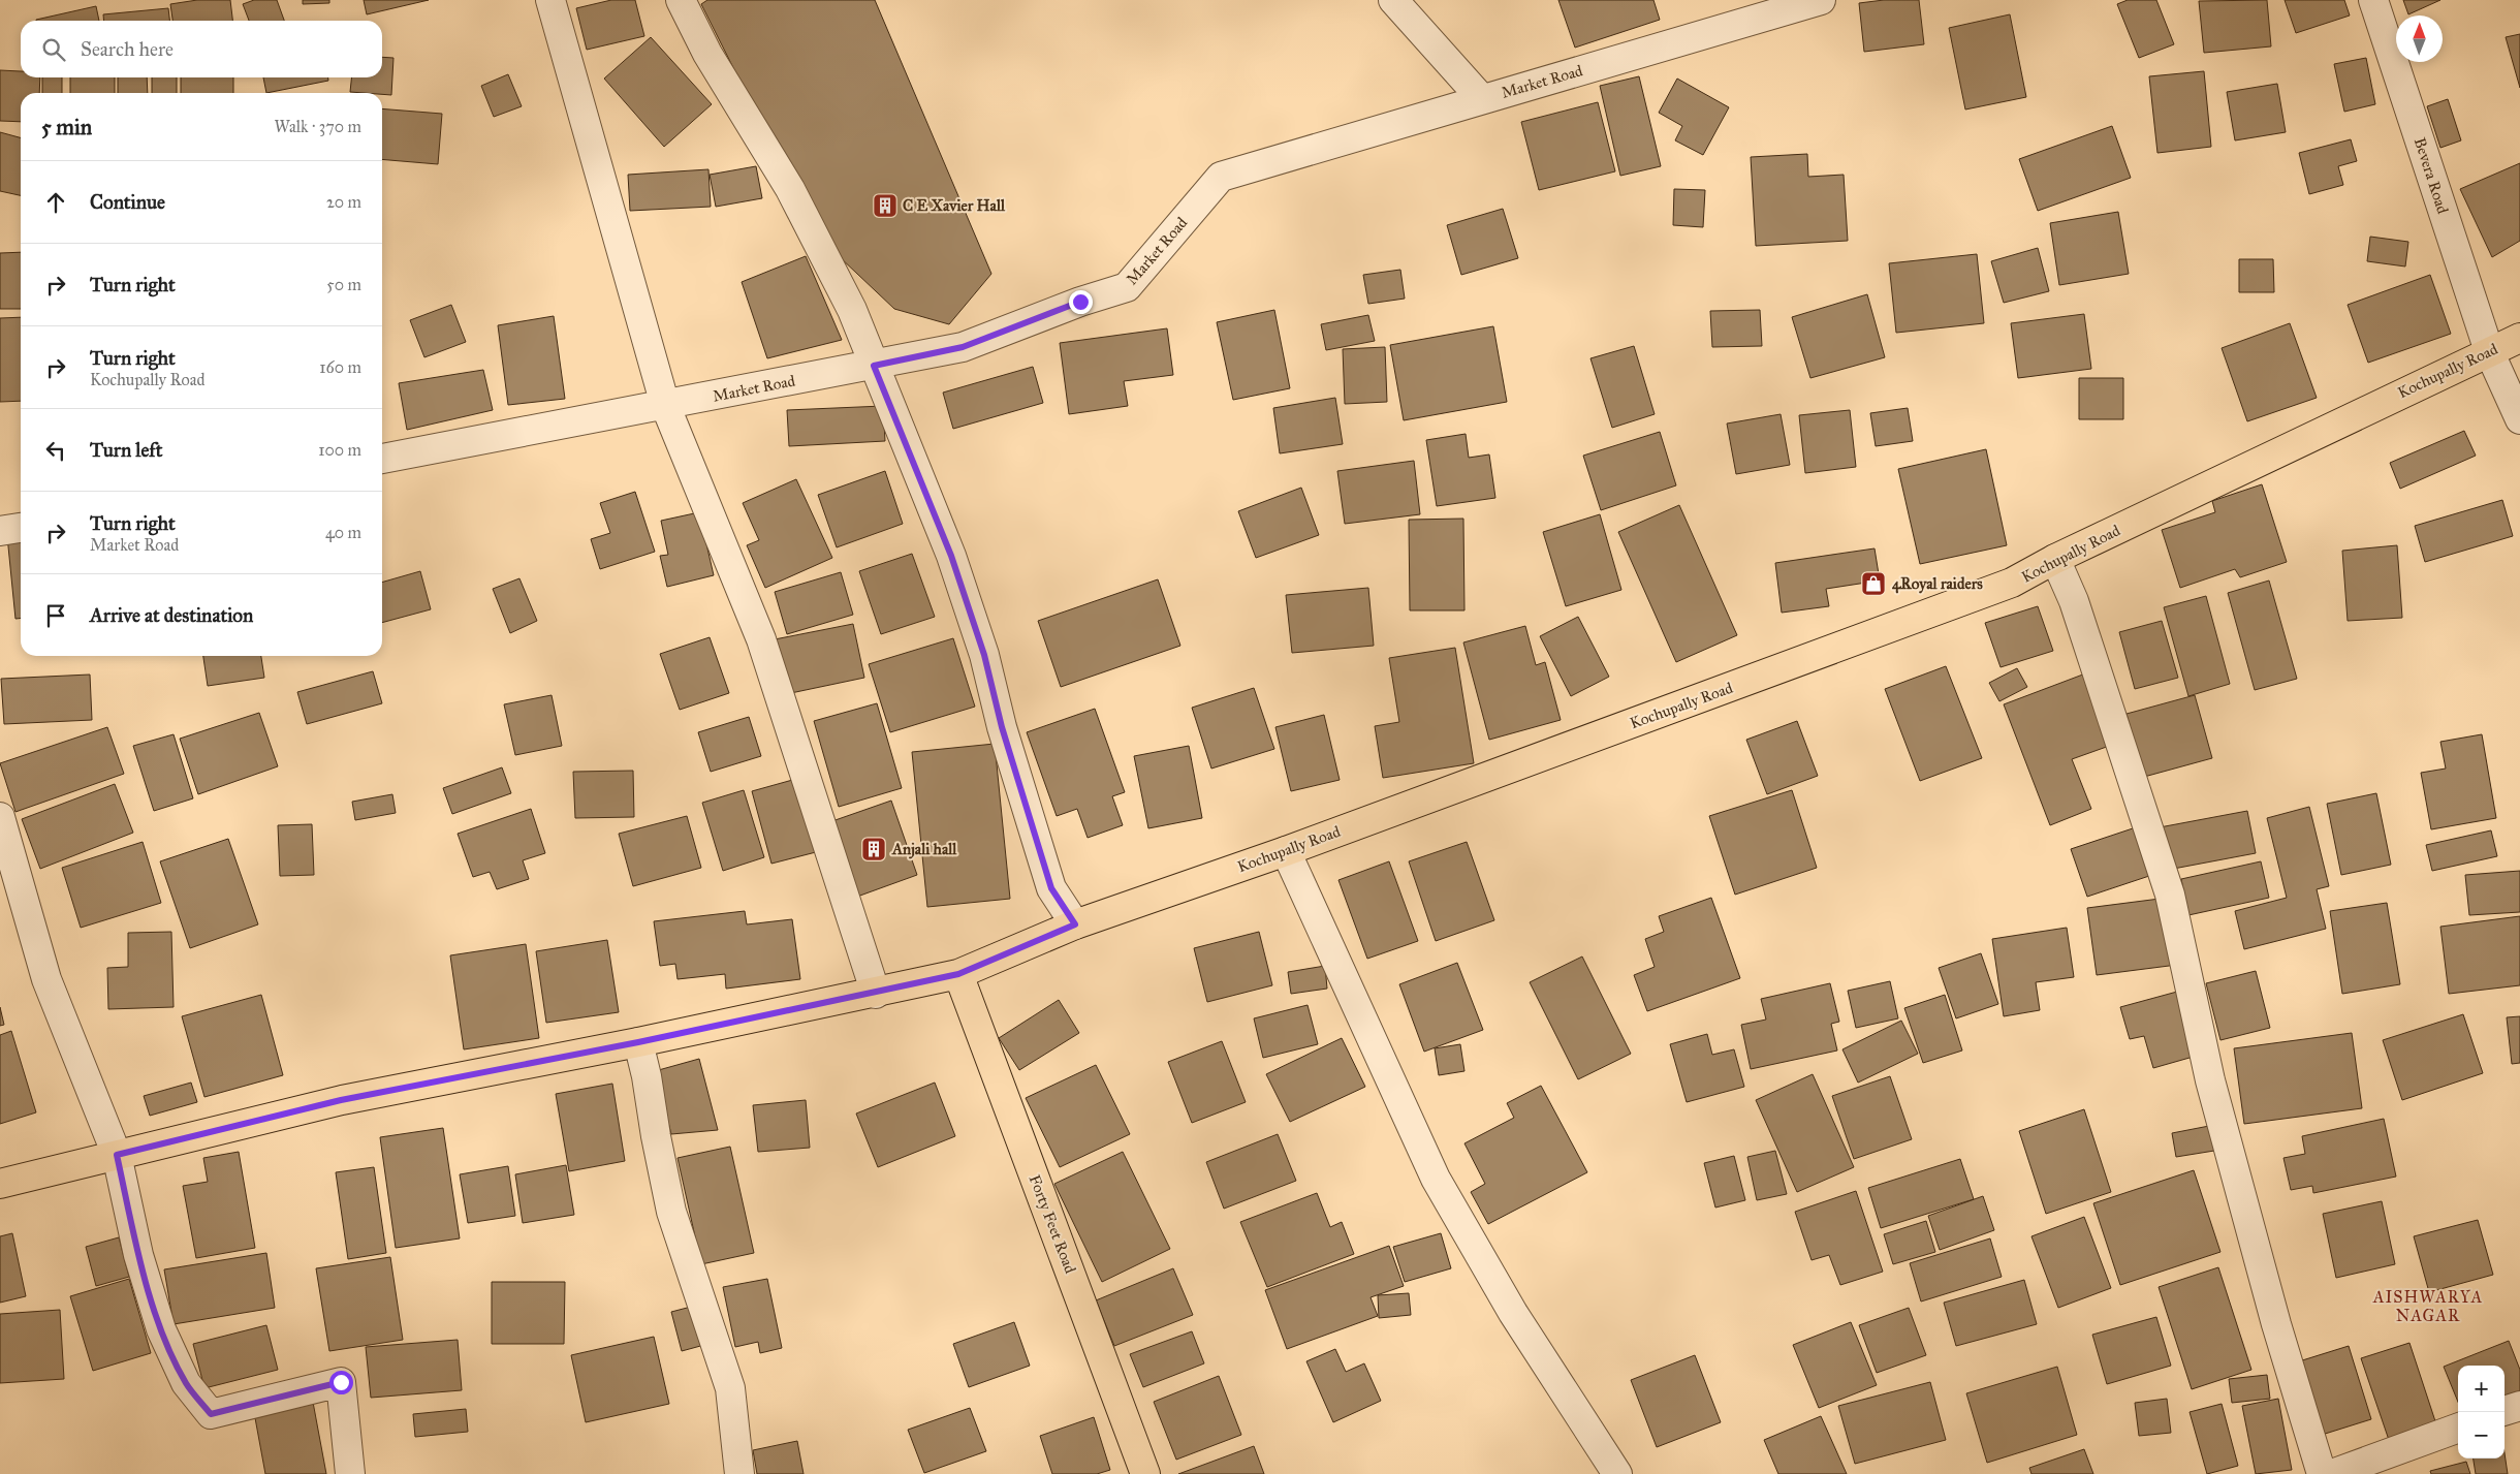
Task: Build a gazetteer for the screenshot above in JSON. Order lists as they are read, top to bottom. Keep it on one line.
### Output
{"streets":{"main road":["Kochupally Road","Forty Feet Road"],"street":["Market Road","Bevera Road"]},"crossings":[["Bevera Road","Kochupally Road"],["Kochupally Road","Forty Feet Road"]],"districts":["AISHWARYA NAGAR"],"places":{"building":["C E Xavier Hall","Anjali hall"],"shop":["4Royal raiders"]},"north":"top","page":{"search":"Search here","heading":["5 min","Walk · 370 m"],"list":[["Continue","20 m"],["Turn right","50 m"],["Turn right","Kochupally Road","160 m"],["Turn left","100 m"],["Turn right","Market Road","40 m"],"Arrive at destination"],"map_buttons":["+","−"]}}
